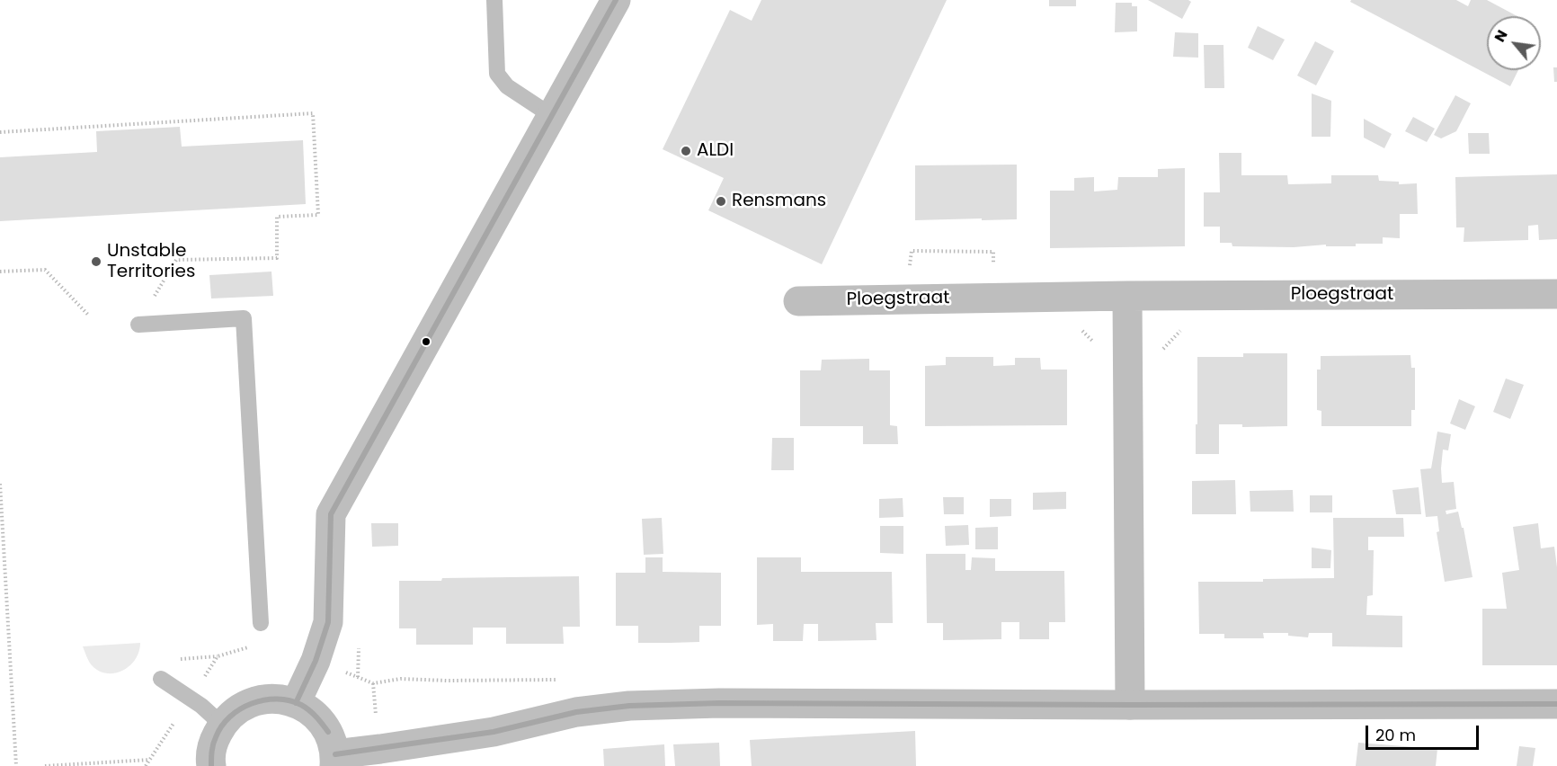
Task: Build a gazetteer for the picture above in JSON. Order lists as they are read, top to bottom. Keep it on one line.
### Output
{"streets":{"street":["Ploegstraat"]},"places":["ALDI","Rensmans","Unstable Territories"],"scale_bar":"20 m","north":"top left"}
